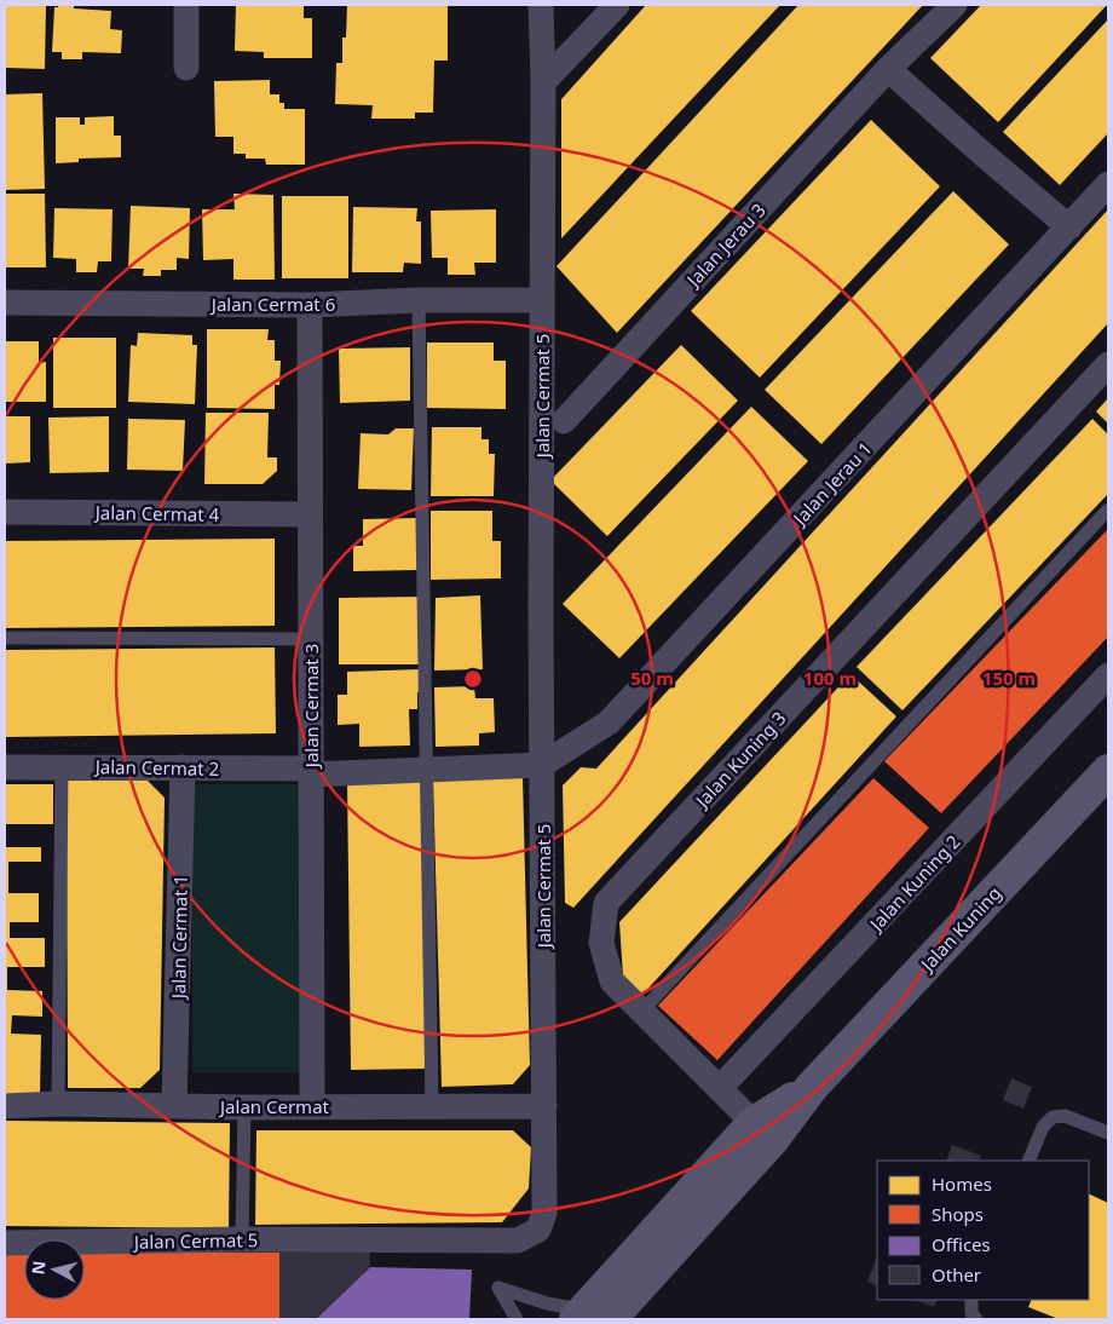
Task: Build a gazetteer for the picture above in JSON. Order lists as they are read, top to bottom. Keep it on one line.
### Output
{"streets":{"street":["Jalan Jerau 3","Jalan Cermat 6","Jalan Cermat 5","Jalan Jerau 1","Jalan Cermat 4","Jalan Cermat 3","Jalan Kuning 3","Jalan Cermat 2","Jalan Kuning 2","Jalan Kuning","Jalan Cermat 1","Jalan Cermat"]},"crossings":[["Jalan Cermat 6","Jalan Cermat 5"],["Jalan Cermat 6","Jalan Cermat 3"],["Jalan Cermat 5","Jalan Jerau 1"],["Jalan Cermat 5","Jalan Cermat 2"],["Jalan Cermat 5","Jalan Cermat"],["Jalan Jerau 1","Jalan Cermat 2"],["Jalan Cermat 4","Jalan Cermat 3"],["Jalan Cermat 3","Jalan Cermat 2"],["Jalan Cermat 3","Jalan Cermat"],["Jalan Kuning 3","Jalan Kuning 2"],["Jalan Kuning 3","Jalan Kuning"],["Jalan Cermat 2","Jalan Cermat 1"],["Jalan Cermat 1","Jalan Cermat"]],"legend":["Homes","Shops","Offices","Other"],"north":"left","rings":["50 m","100 m","150 m"]}
